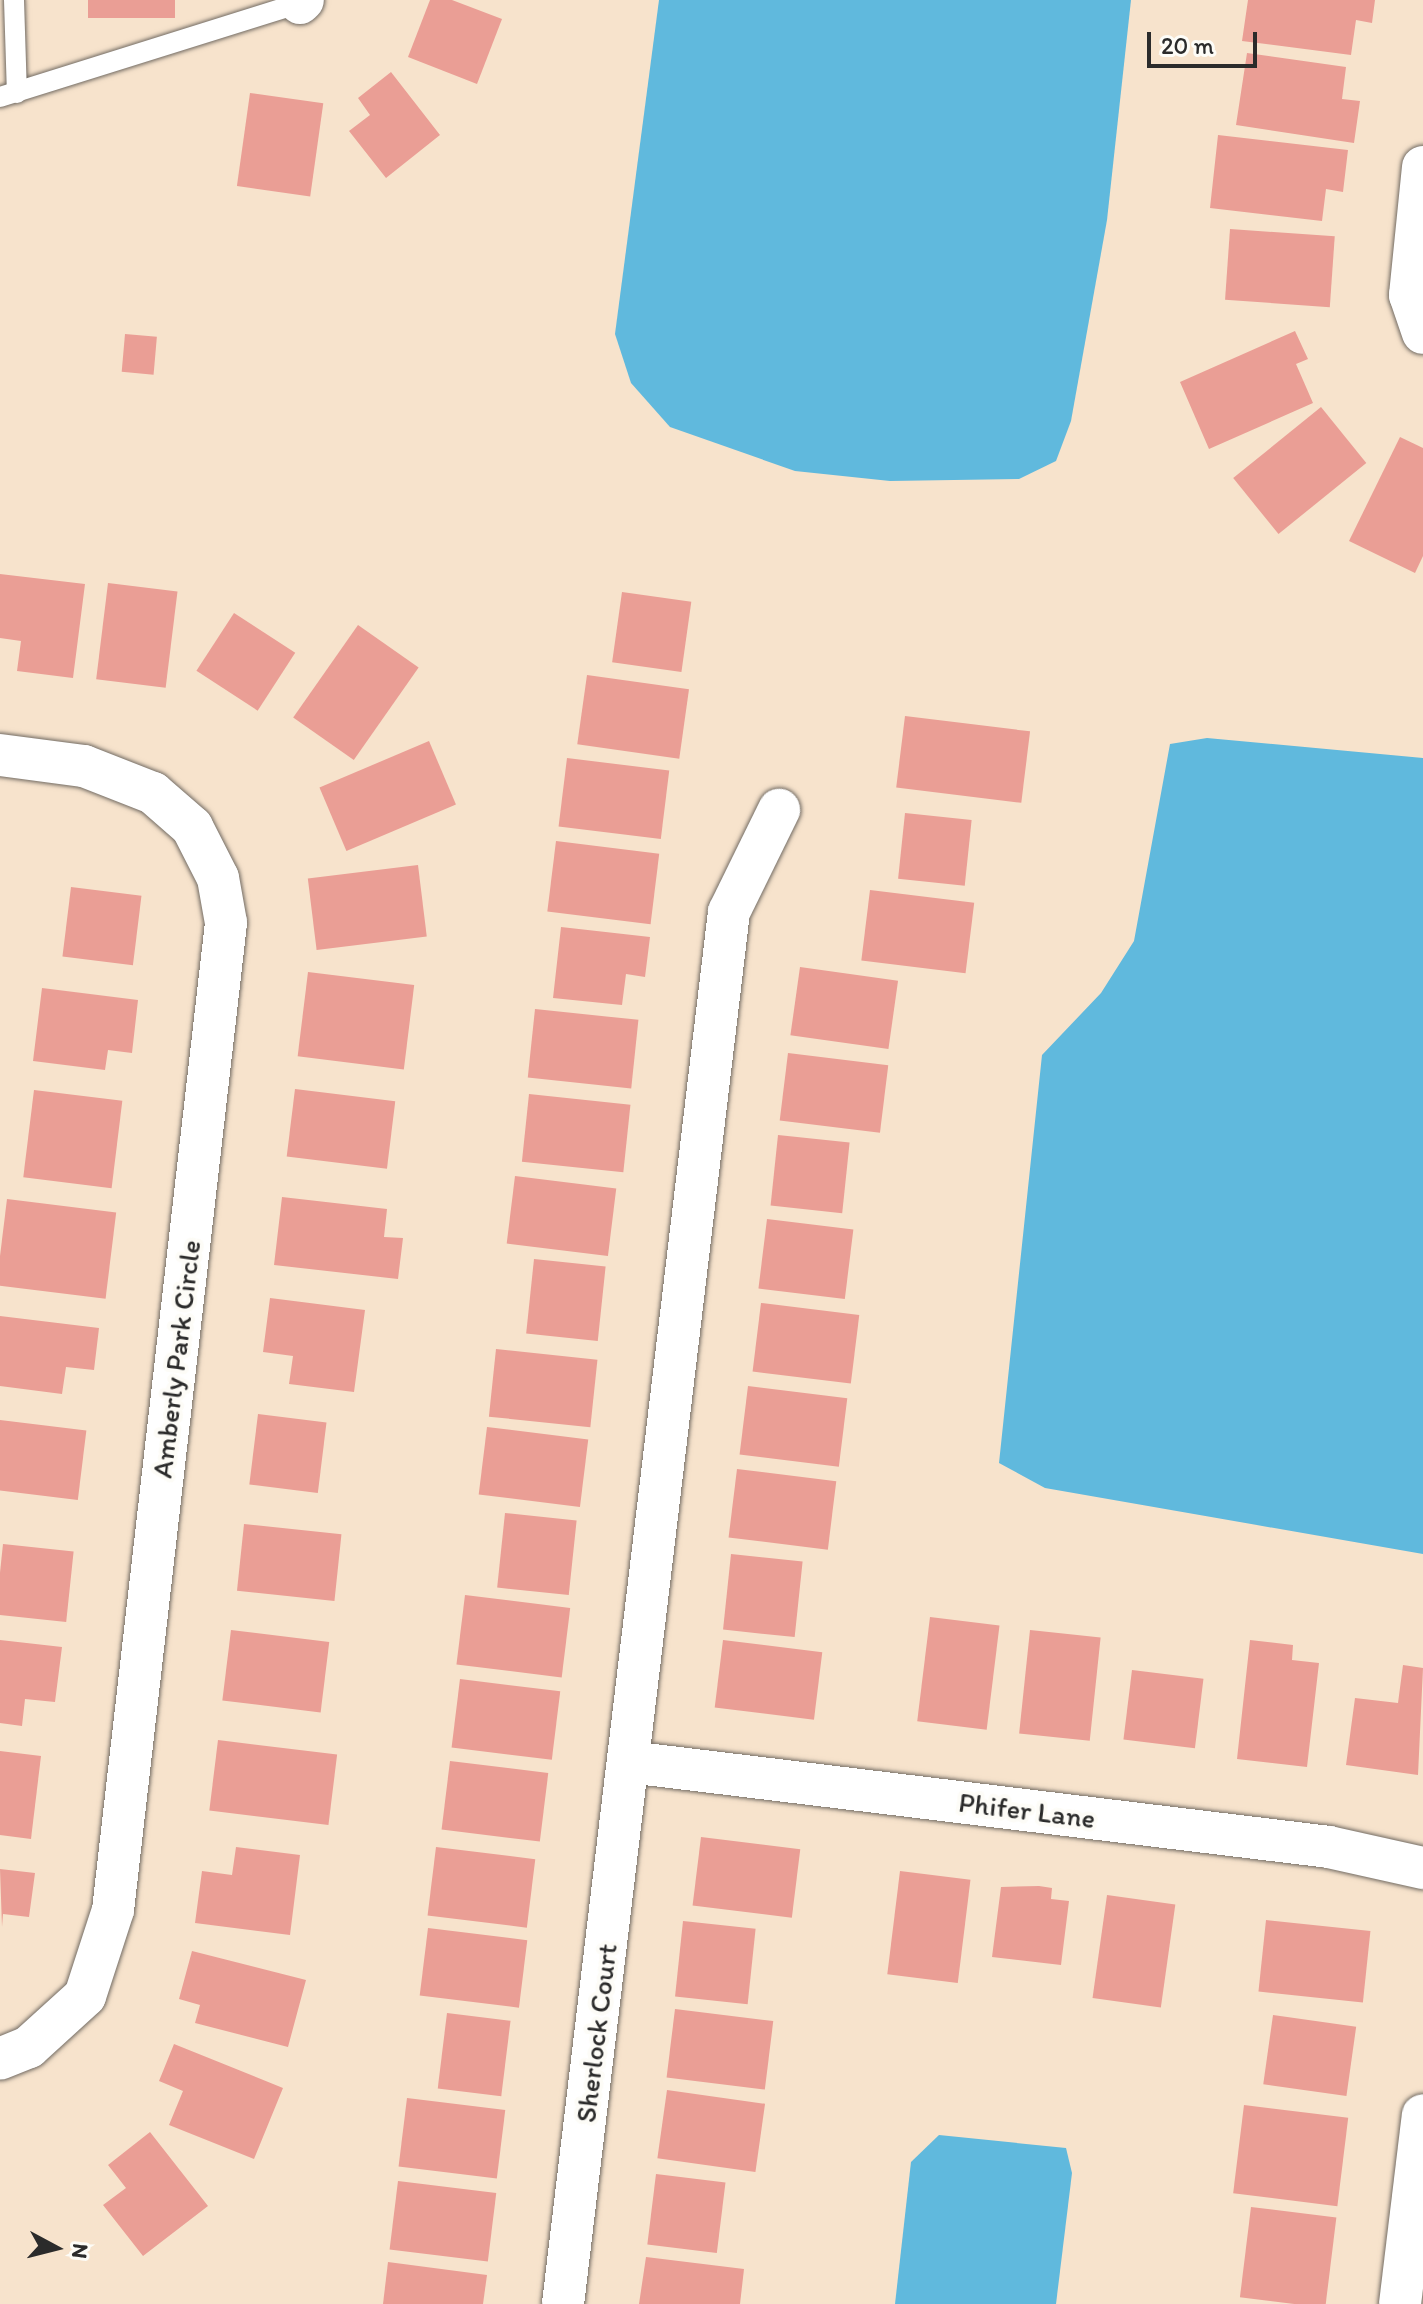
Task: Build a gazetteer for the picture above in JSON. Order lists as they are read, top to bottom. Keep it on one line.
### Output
{"streets":{"street":["Amberly Park Circle","Phifer Lane","Sherlock Court"]},"crossings":[["Phifer Lane","Sherlock Court"]],"scale_bar":"20 m","north":"right"}
